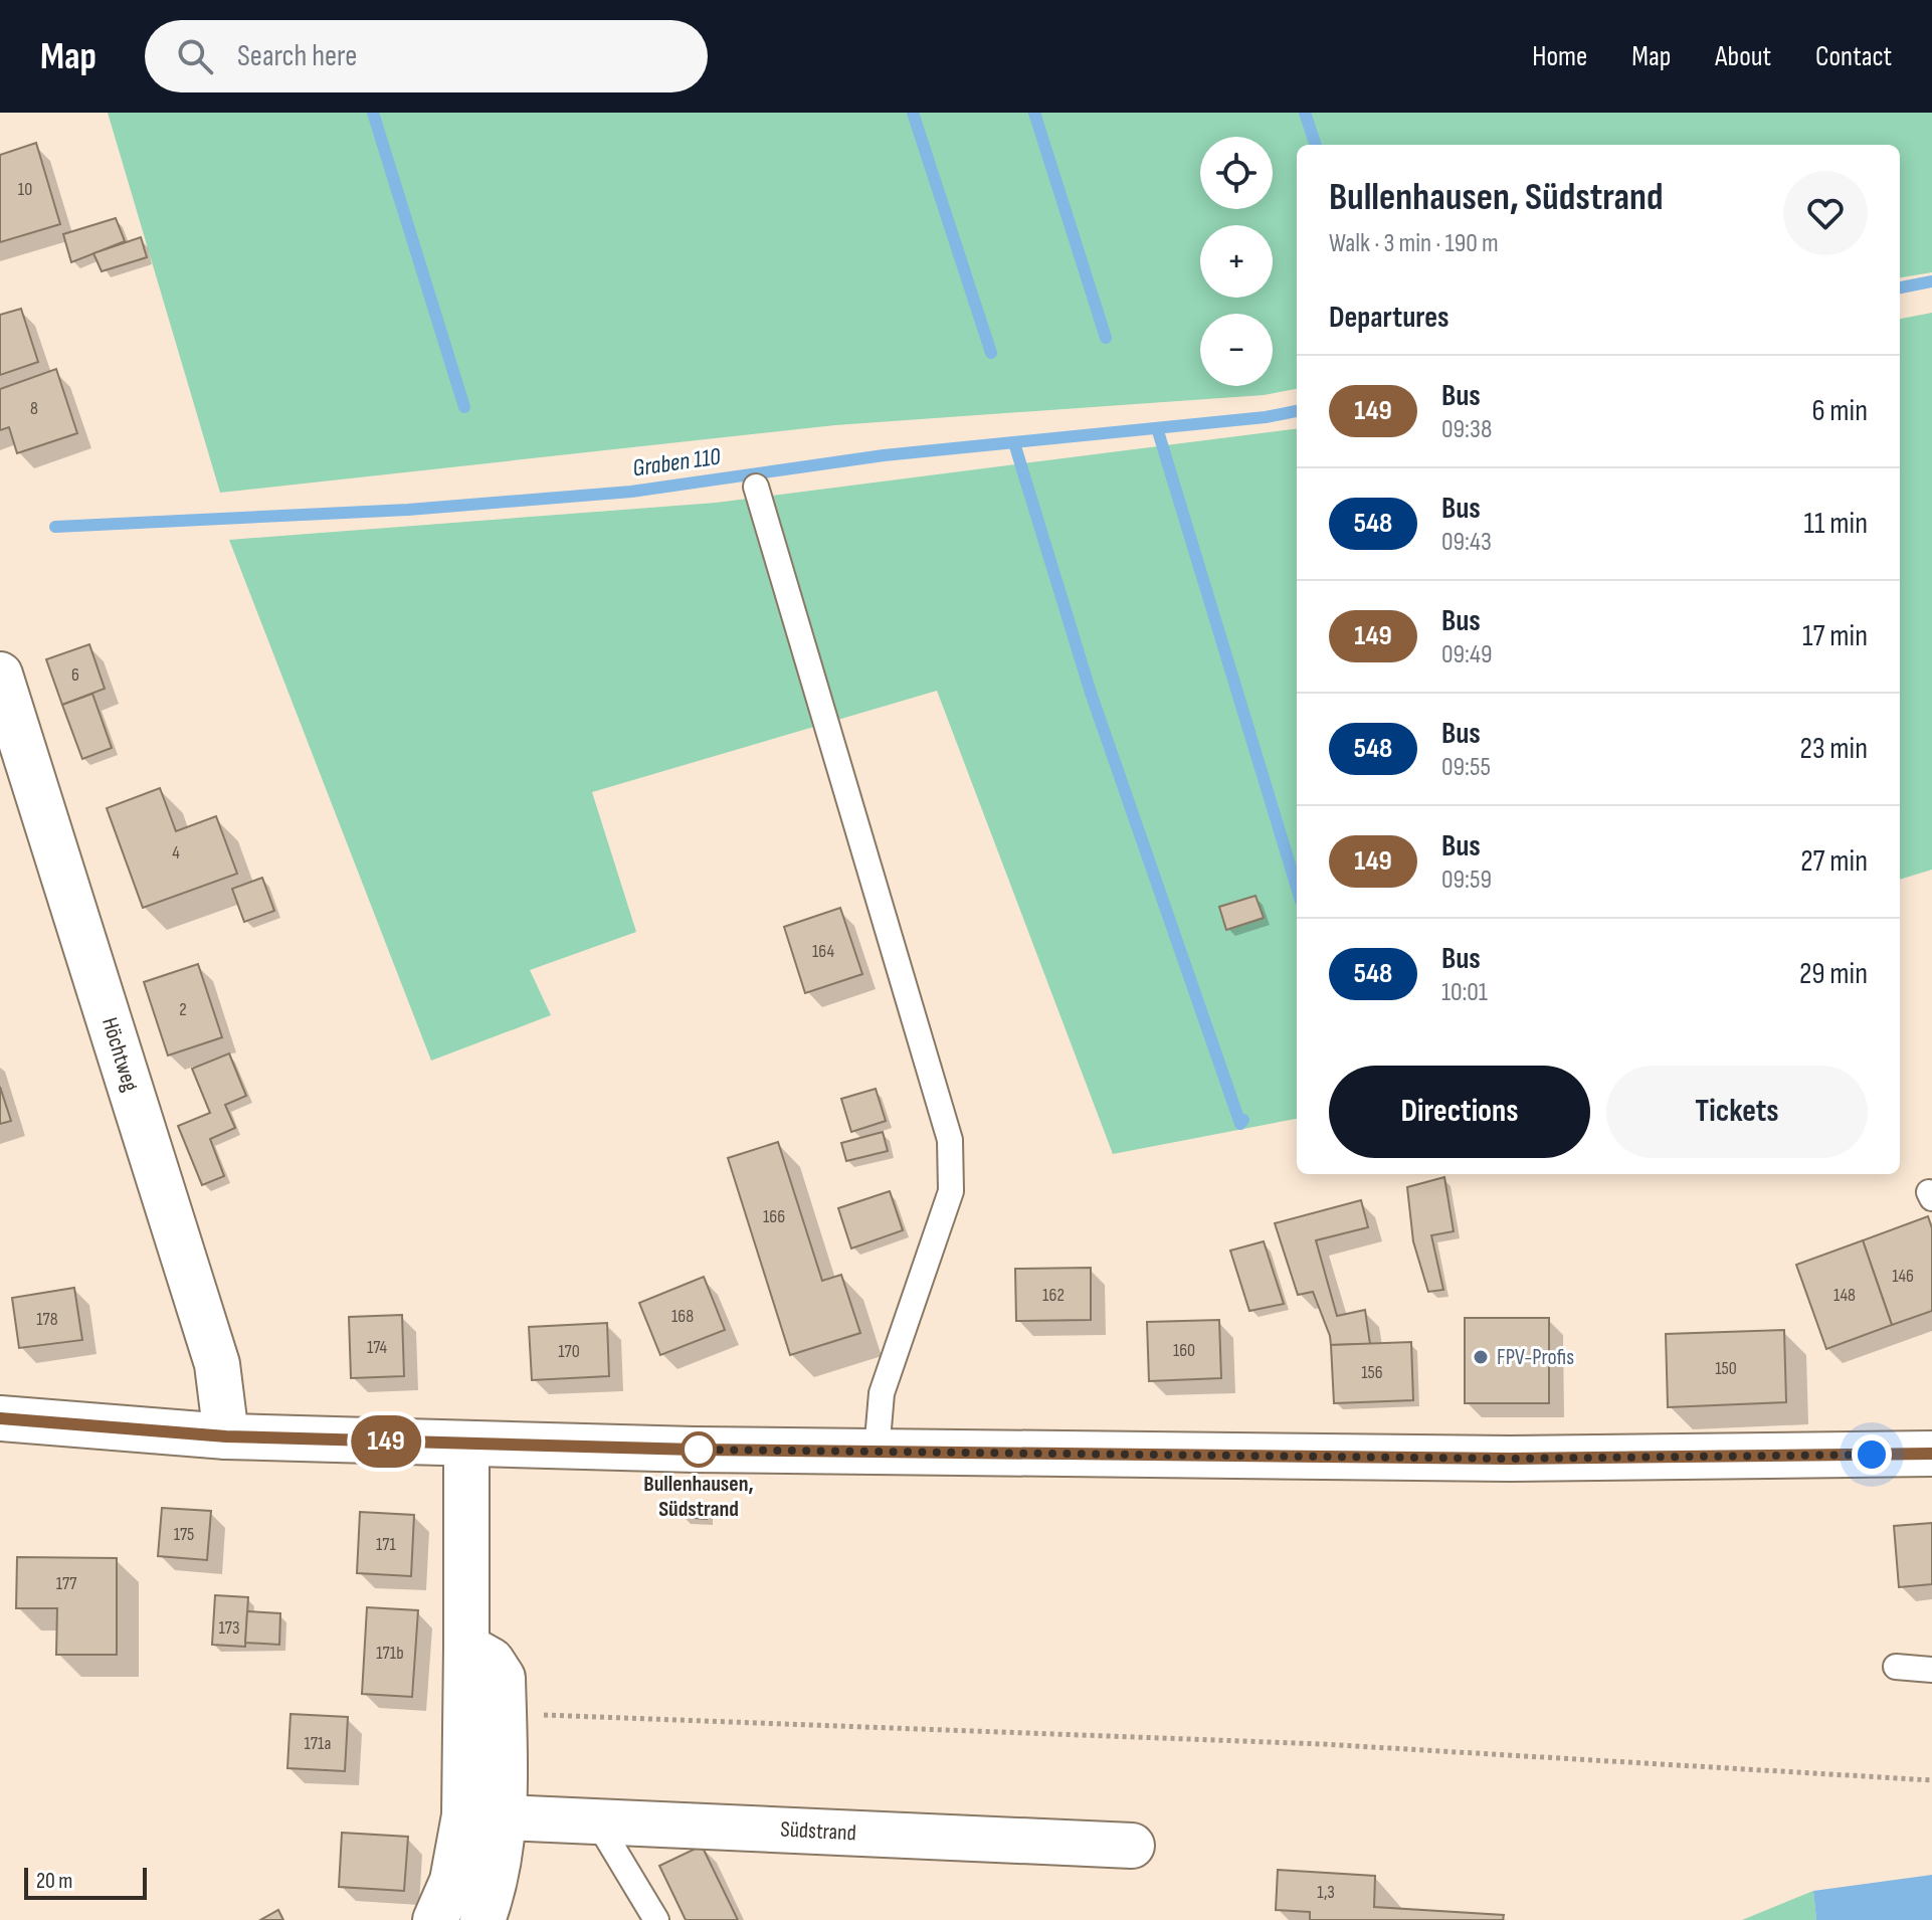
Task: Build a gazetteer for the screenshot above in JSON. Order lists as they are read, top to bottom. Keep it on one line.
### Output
{"streets":{"street":["Höchtweg","Südstrand"]},"water":["Graben 110"],"places":["FPV-Profis","Bullenhausen, Südstrand"],"lines":["bus line 149"],"house_numbers":["10","8","6","4","164","2","166","146","162","148","168","178","174","160","170","150","156","175","171","177","173","171b","171a","1,3"],"scale_bar":"20 m","page":{"header":"Map","search":"Search here","nav":["Home","Map","About","Contact"],"on_map":"149","map_buttons":["+","−"],"heading":[["Bullenhausen, Südstrand","Walk · 3 min · 190 m"],"Departures"],"list":[{"mark":"149","name":"Bus","note":"09:38","value":"6 min"},{"mark":"548","name":"Bus","note":"09:43","value":"11 min"},{"mark":"149","name":"Bus","note":"09:49","value":"17 min"},{"mark":"548","name":"Bus","note":"09:55","value":"23 min"},{"mark":"149","name":"Bus","note":"09:59","value":"27 min"},{"mark":"548","name":"Bus","note":"10:01","value":"29 min"}],"buttons":["Directions","Tickets"],"scale":"20 m"}}
